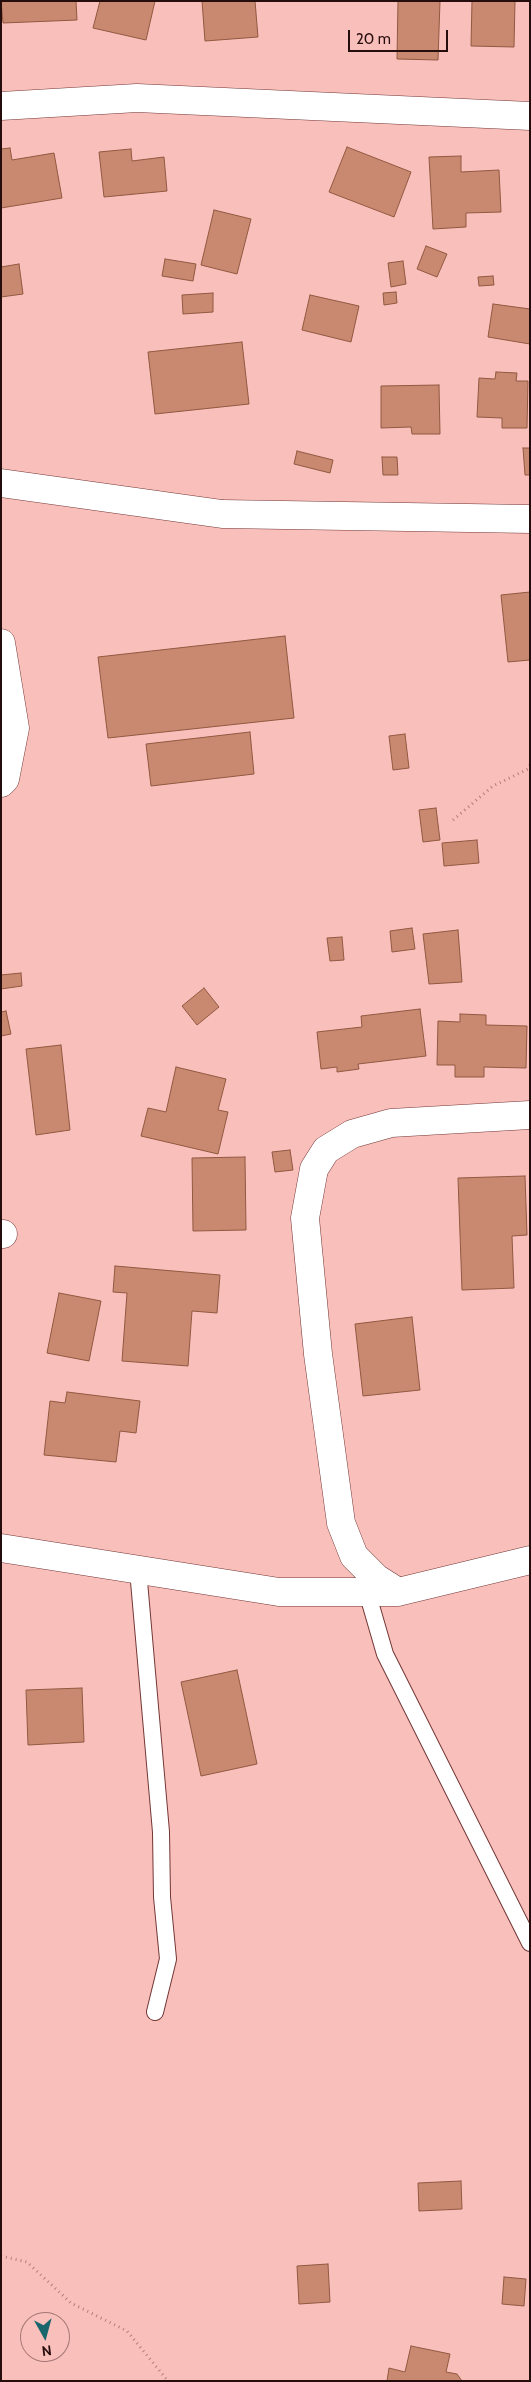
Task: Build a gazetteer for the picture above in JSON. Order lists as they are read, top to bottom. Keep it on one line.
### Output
{"scale_bar":"20 m","north":"bottom"}
